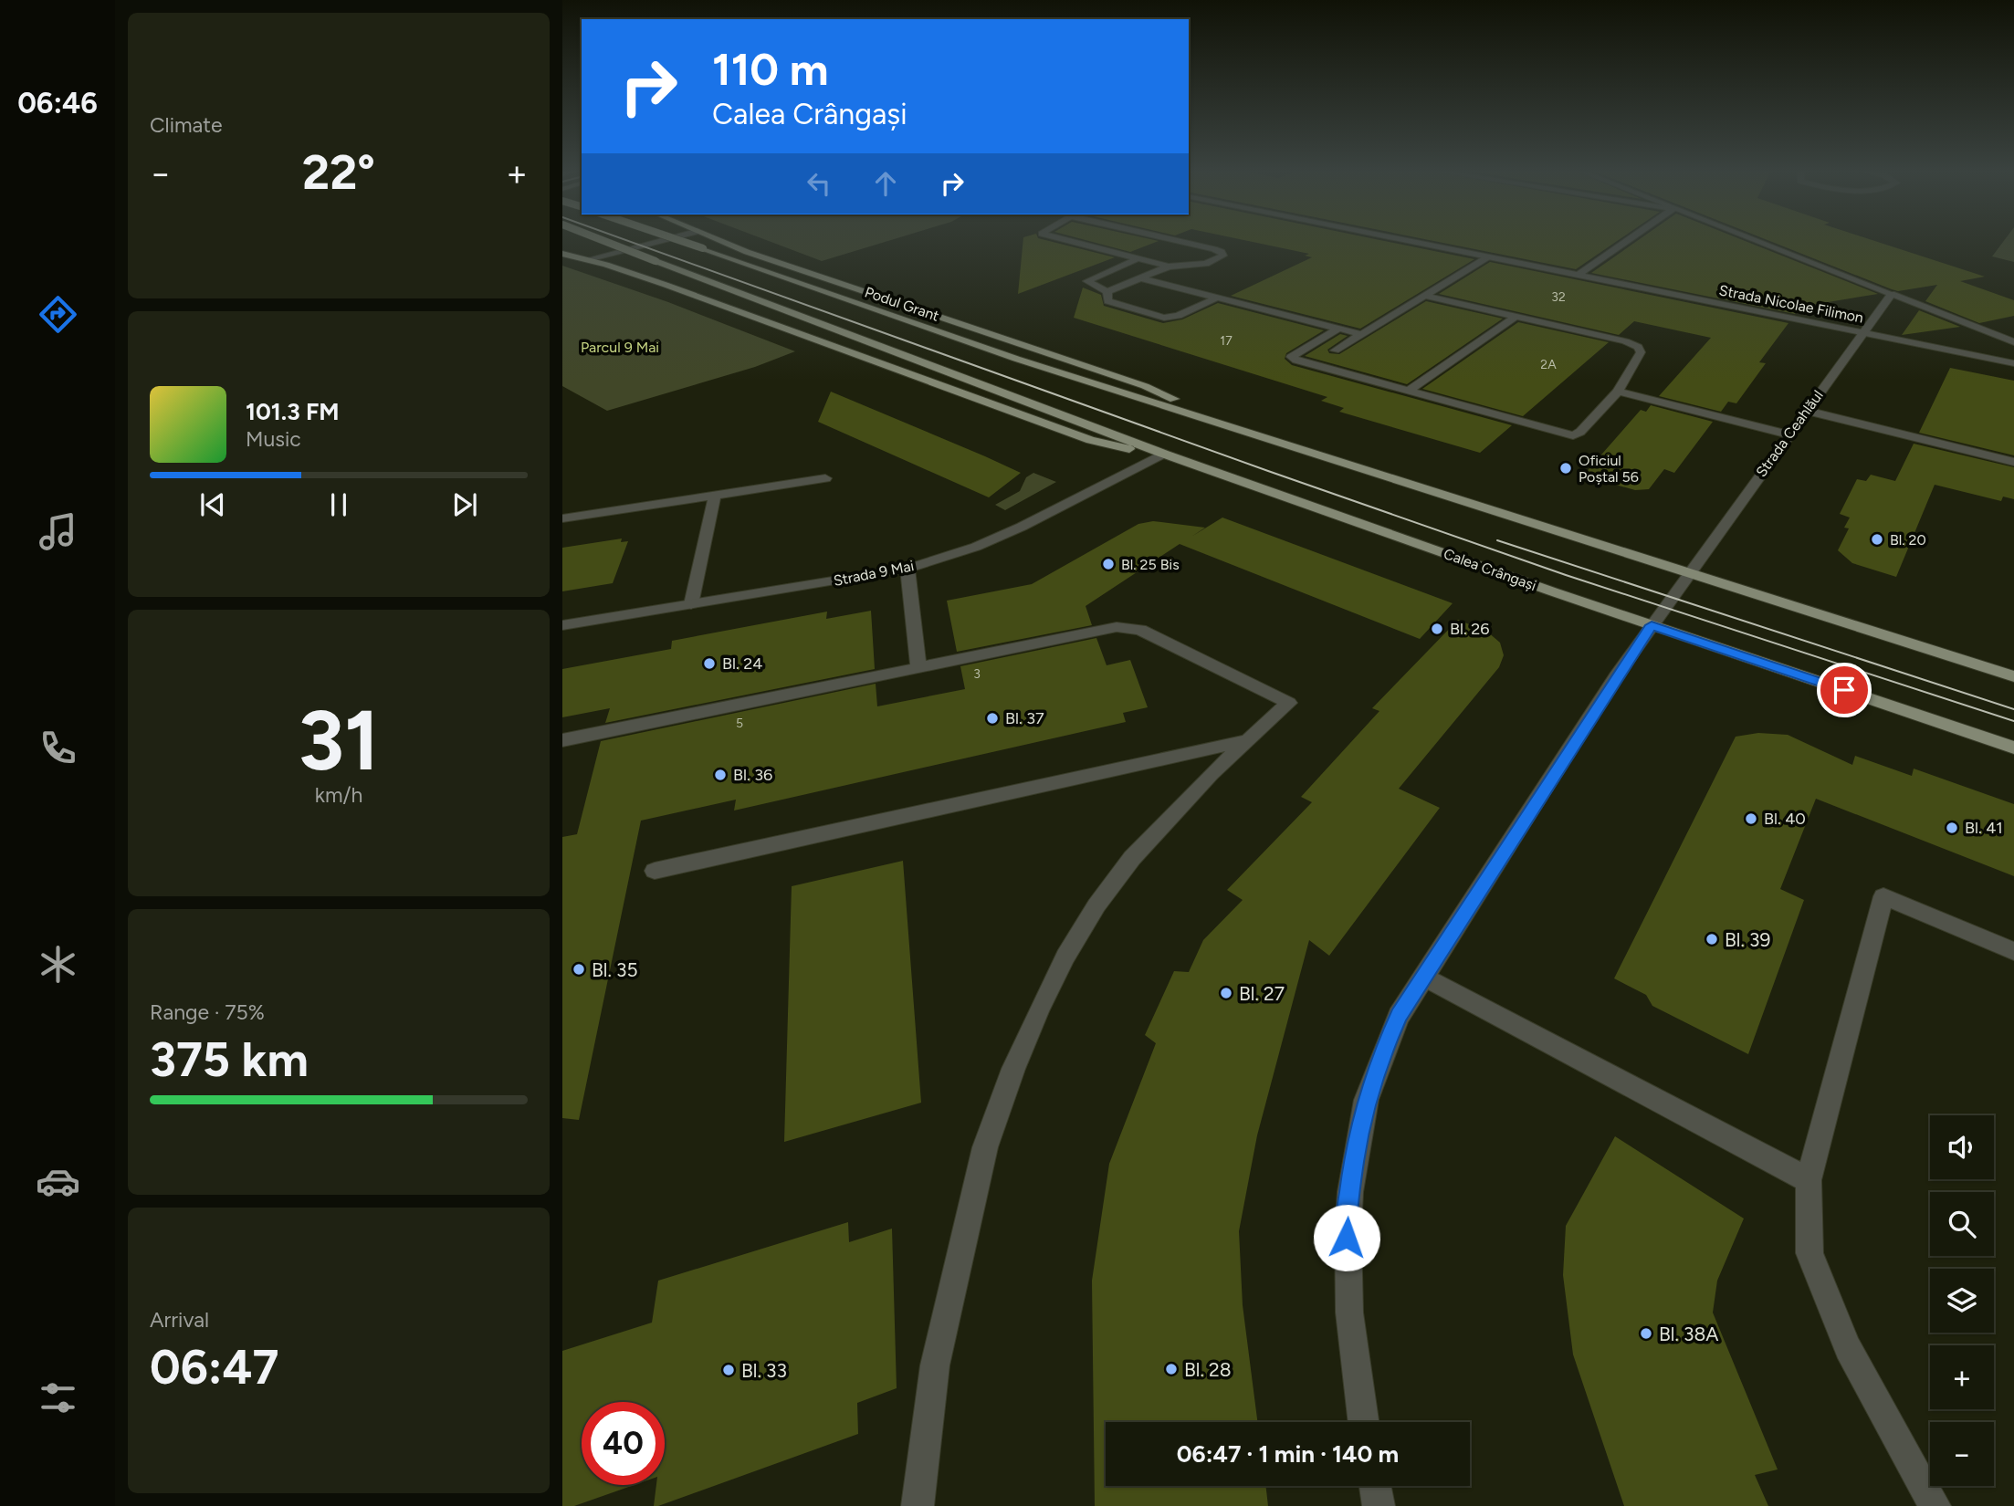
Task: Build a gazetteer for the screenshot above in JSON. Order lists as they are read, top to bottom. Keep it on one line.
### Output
{"streets":{"main road":["Podul Grant","Calea Crângași"],"street":["Strada Nicolae Filimon","Strada Ceahlăul","Strada 9 Mai"]},"crossings":[["Strada Nicolae Filimon","Strada Ceahlăul"],["Strada Ceahlăul","Calea Crângași"],["Calea Crângași","Strada 9 Mai"]],"parks":["Parcul 9 Mai"],"places":["Oficiul Poștal 56","Bl. 20","Bl. 25 Bis","Bl. 26","Bl. 24","Bl. 37","Bl. 36","Bl. 40","Bl. 41","Bl. 39","Bl. 35","Bl. 27","Bl. 38A","Bl. 28","Bl. 33"],"house_numbers":["32","17","2A","3","5"],"page":{"tabs":"06:46","tile":["Climate",["31","km/h"],["Range · 75%","375 km"],["Arrival","06:47"]],"turn":["110 m","Calea Crângași"],"heat":["−","22°","+"],"song":["101.3 FM","Music"],"map_buttons":["+","−"],"limit":"40","trip":"06:47 · 1 min · 140 m"}}
